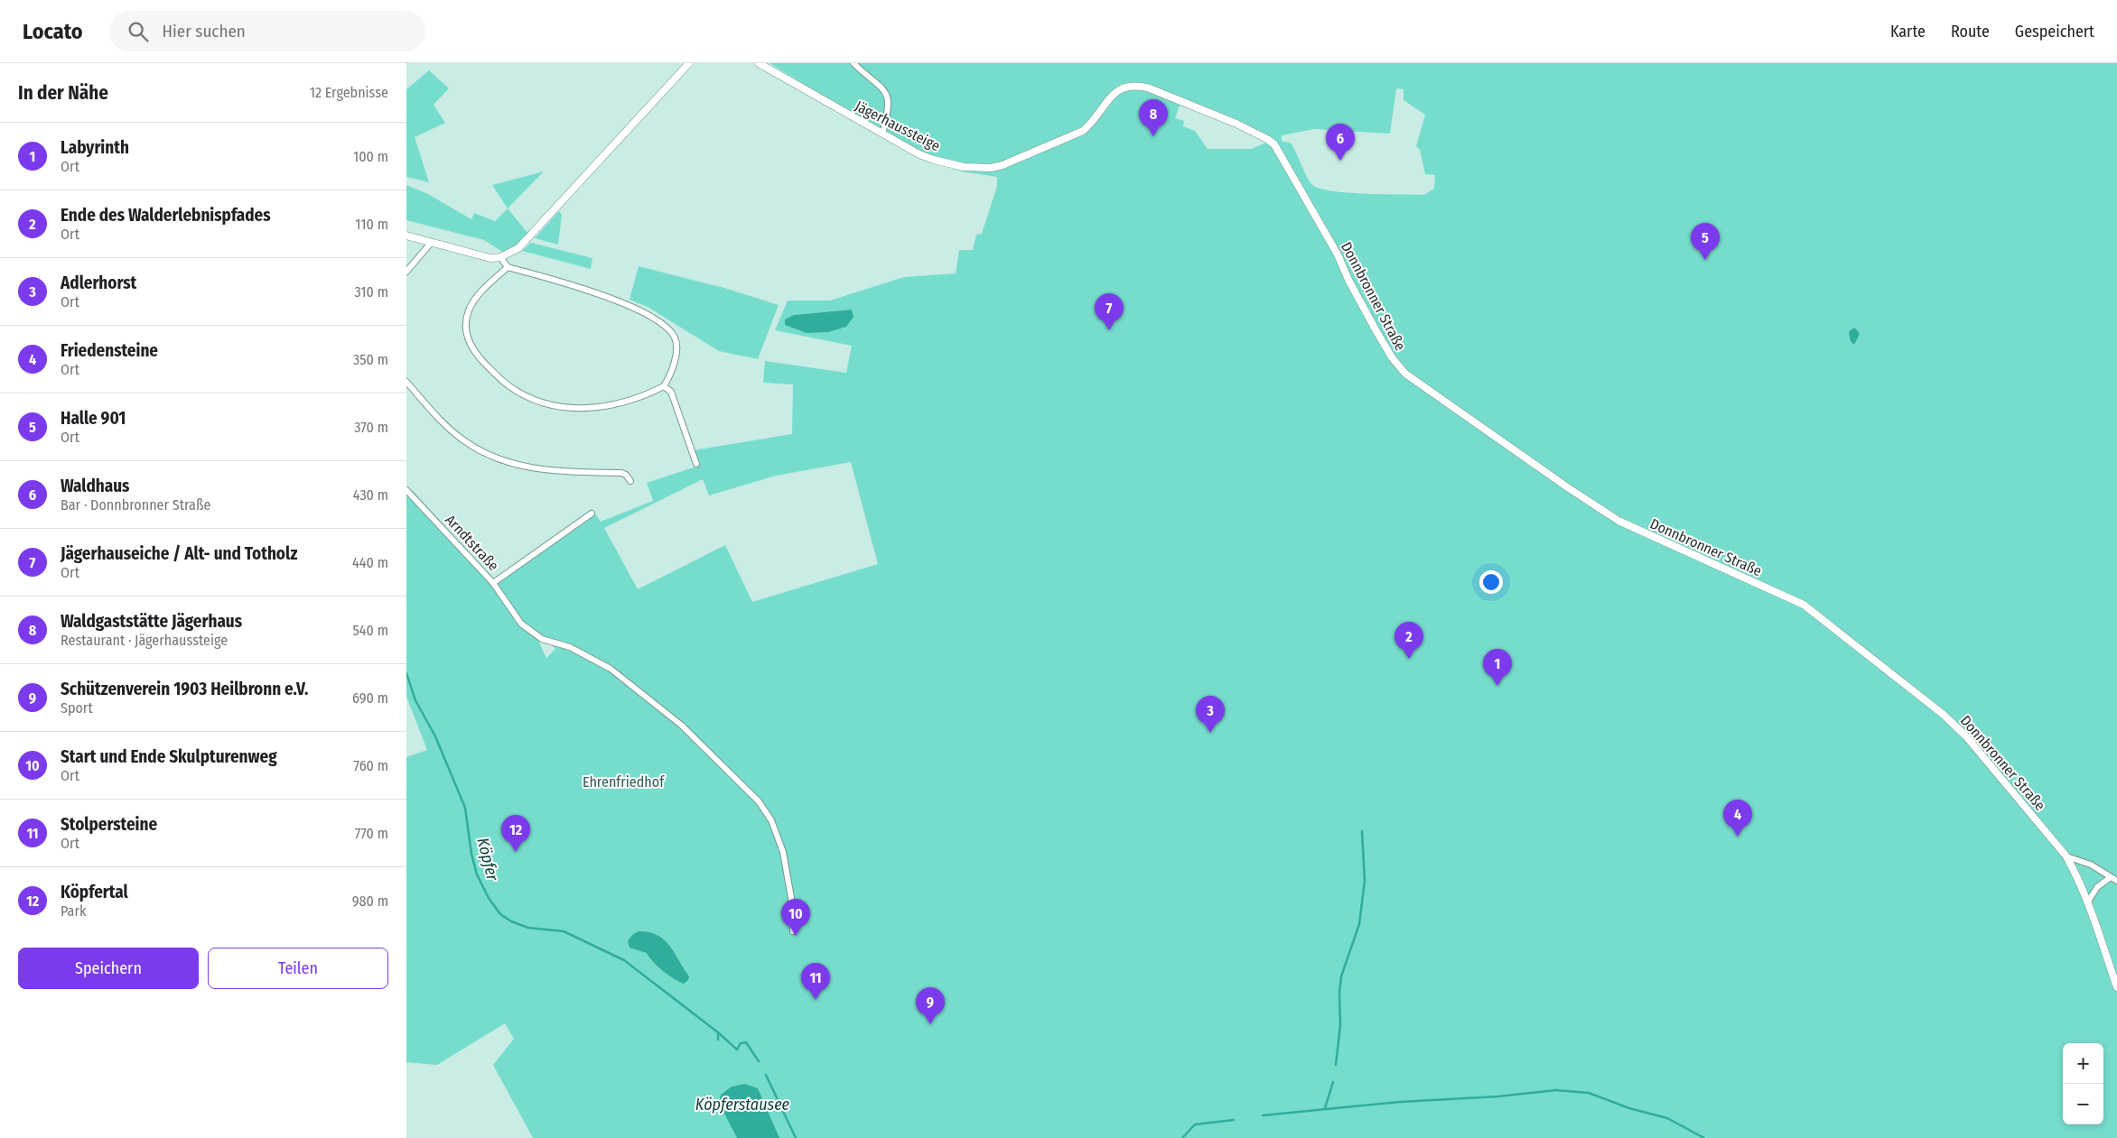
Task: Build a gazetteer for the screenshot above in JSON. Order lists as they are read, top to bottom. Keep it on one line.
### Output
{"streets":{"street":["Jägerhaussteige","Donnbronner Straße","Arndtstraße"]},"crossings":[["Jägerhaussteige","Donnbronner Straße"]],"water":["Köpfer","Köpferstausee"],"parks":["Ehrenfriedhof"],"page":{"header":"Locato","search":"Hier suchen","nav":["Karte","Route","Gespeichert"],"heading":["In der Nähe","12 Ergebnisse"],"pins":["8","6","5","7","2","1","3","4","12","10","11","9"],"list":[{"mark":"1","name":"Labyrinth","note":"Ort","value":"100 m"},{"mark":"2","name":"Ende des Walderlebnispfades","note":"Ort","value":"110 m"},{"mark":"3","name":"Adlerhorst","note":"Ort","value":"310 m"},{"mark":"4","name":"Friedensteine","note":"Ort","value":"350 m"},{"mark":"5","name":"Halle 901","note":"Ort","value":"370 m"},{"mark":"6","name":"Waldhaus","note":"Bar · Donnbronner Straße","value":"430 m"},{"mark":"7","name":"Jägerhauseiche / Alt- und Totholz","note":"Ort","value":"440 m"},{"mark":"8","name":"Waldgaststätte Jägerhaus","note":"Restaurant · Jägerhaussteige","value":"540 m"},{"mark":"9","name":"Schützenverein 1903 Heilbronn e.V.","note":"Sport","value":"690 m"},{"mark":"10","name":"Start und Ende Skulpturenweg","note":"Ort","value":"760 m"},{"mark":"11","name":"Stolpersteine","note":"Ort","value":"770 m"},{"mark":"12","name":"Köpfertal","note":"Park","value":"980 m"}],"buttons":["Speichern","Teilen"],"map_buttons":["+","−"]}}
